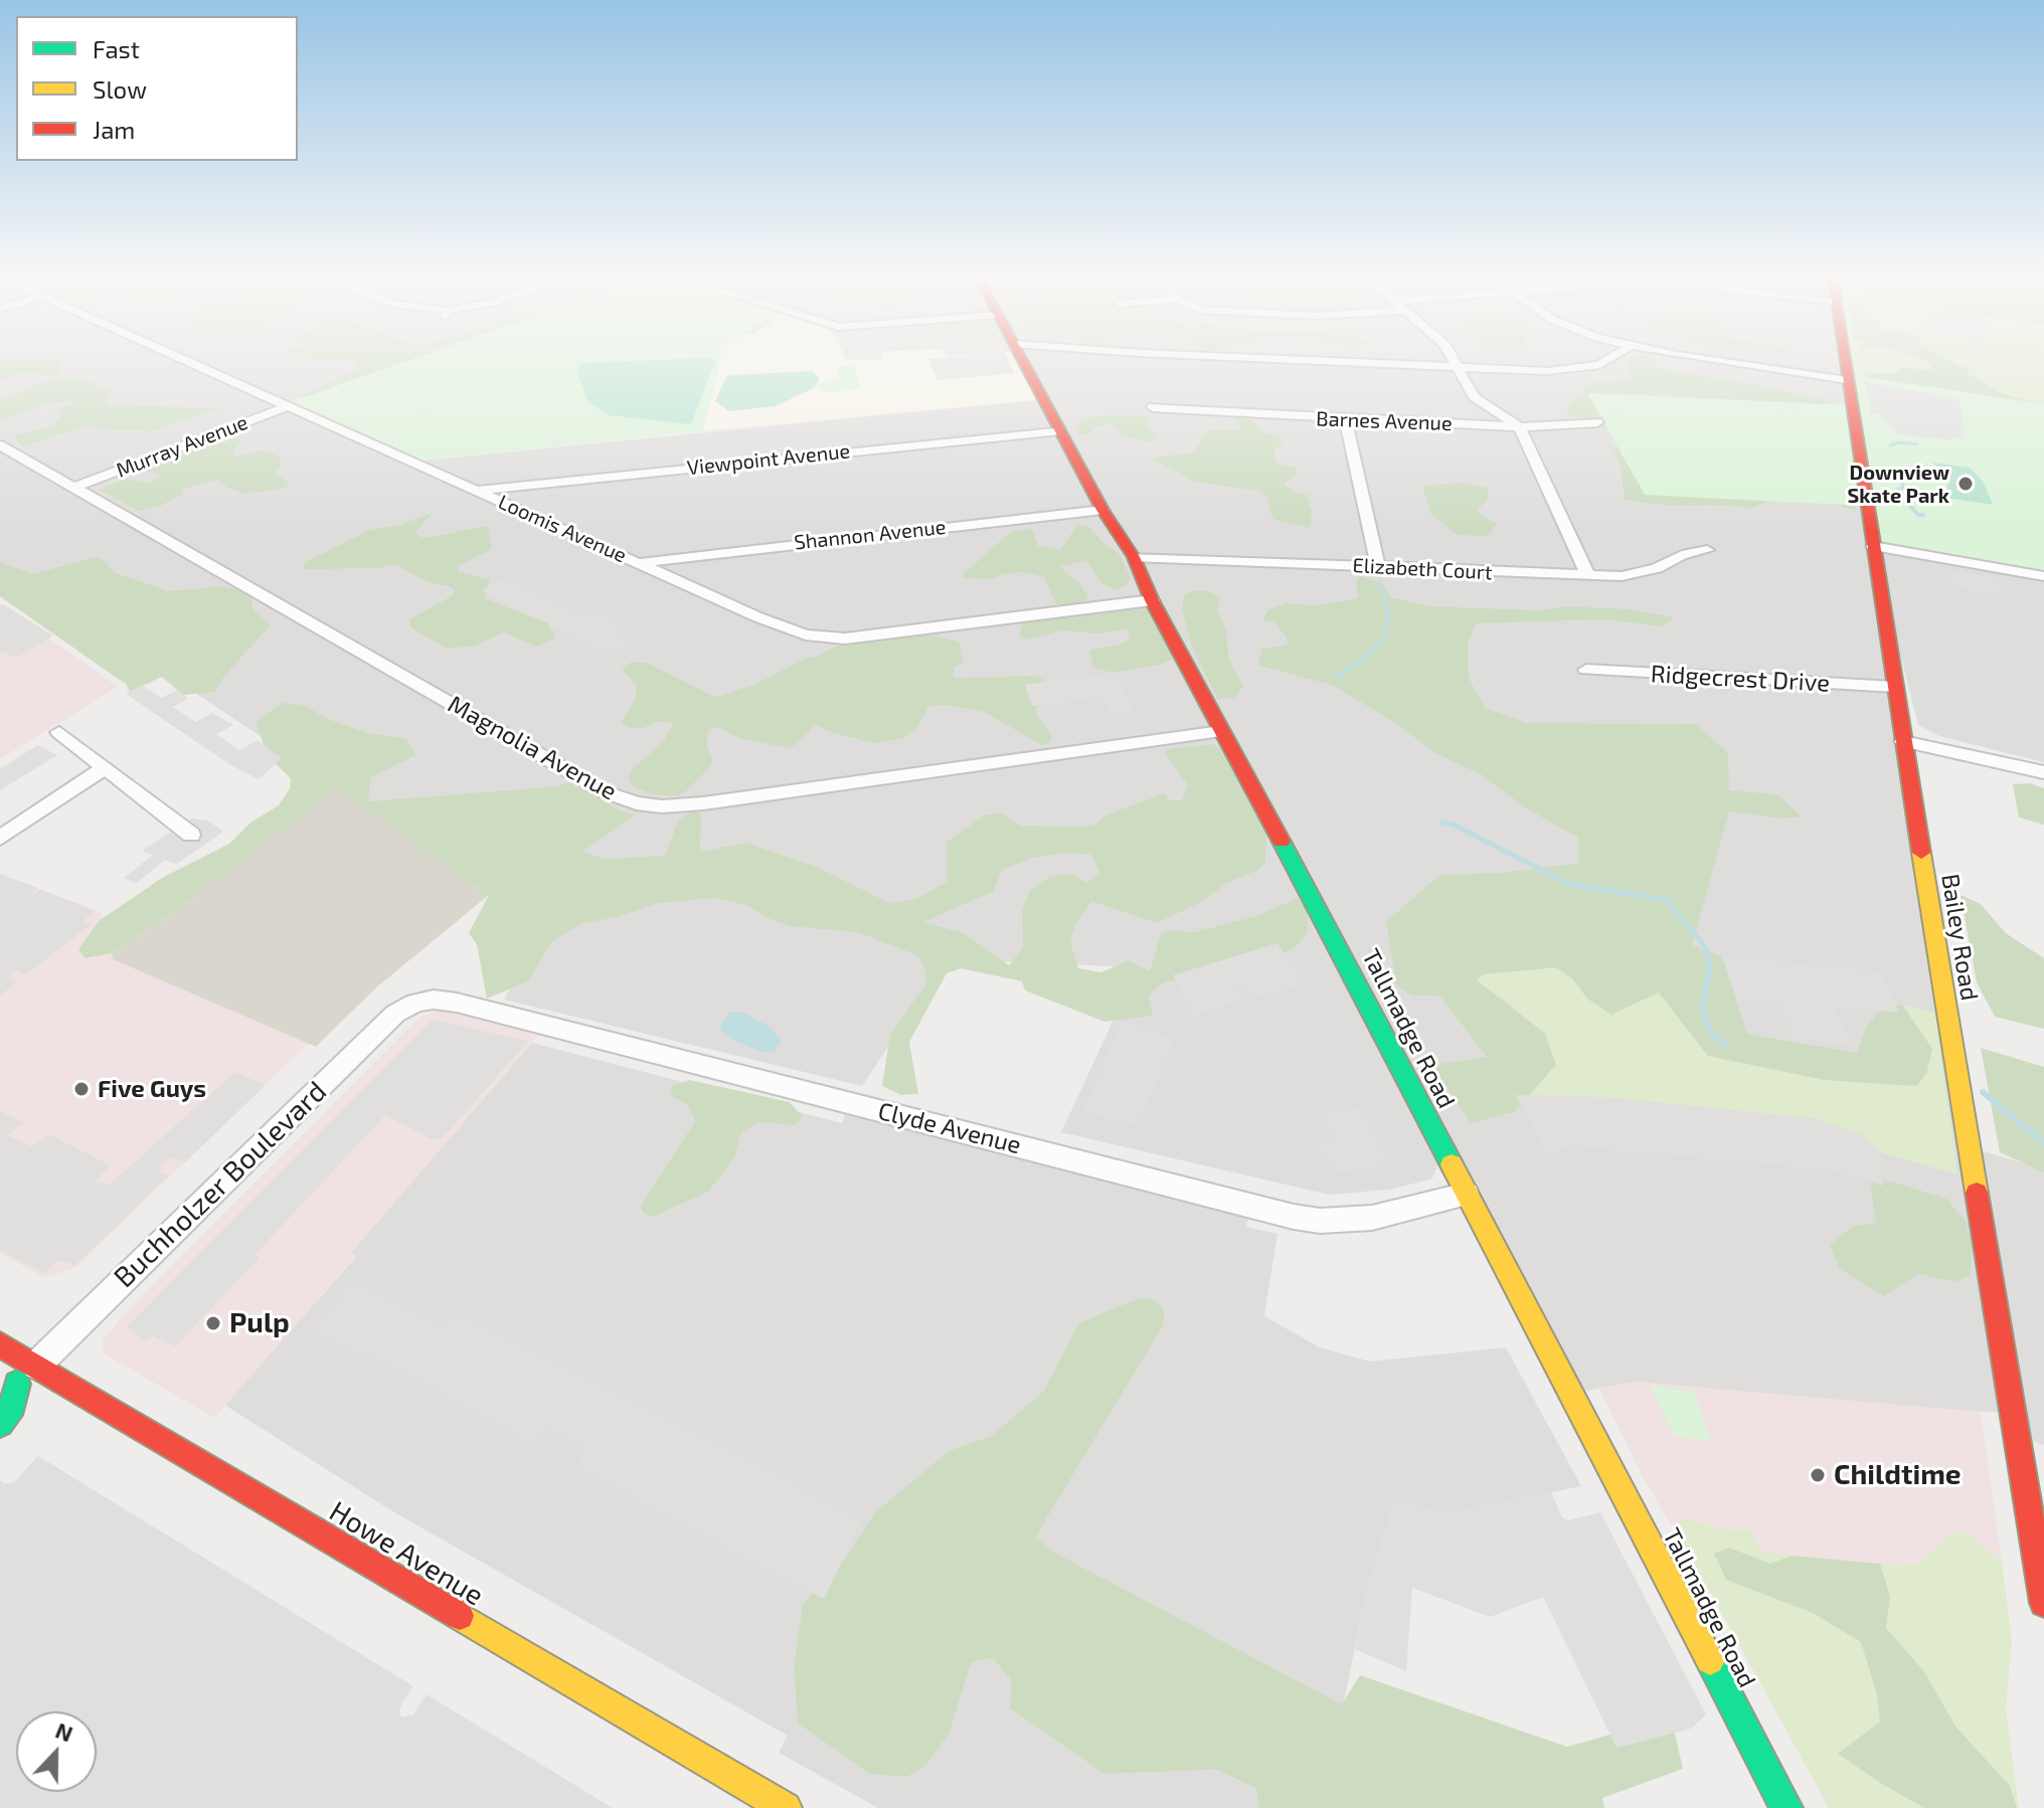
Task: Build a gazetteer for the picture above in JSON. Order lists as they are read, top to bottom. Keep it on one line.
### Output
{"streets":{"street":["Barnes Avenue","Murray Avenue","Viewpoint Avenue","Loomis Avenue","Shannon Avenue","Elizabeth Court","Ridgecrest Drive","Magnolia Avenue","Bailey Road","Tallmadge Road","Clyde Avenue","Buchholzer Boulevard","Howe Avenue"]},"crossings":[["Murray Avenue","Loomis Avenue"],["Murray Avenue","Magnolia Avenue"],["Viewpoint Avenue","Loomis Avenue"],["Viewpoint Avenue","Tallmadge Road"],["Loomis Avenue","Shannon Avenue"],["Loomis Avenue","Tallmadge Road"],["Shannon Avenue","Tallmadge Road"],["Elizabeth Court","Tallmadge Road"],["Ridgecrest Drive","Bailey Road"],["Magnolia Avenue","Tallmadge Road"],["Tallmadge Road","Clyde Avenue"],["Clyde Avenue","Buchholzer Boulevard"],["Buchholzer Boulevard","Howe Avenue"]],"places":["Downview Skate Park","Five Guys","Pulp","Childtime"],"legend":["Fast","Slow","Jam"],"north":"top"}
